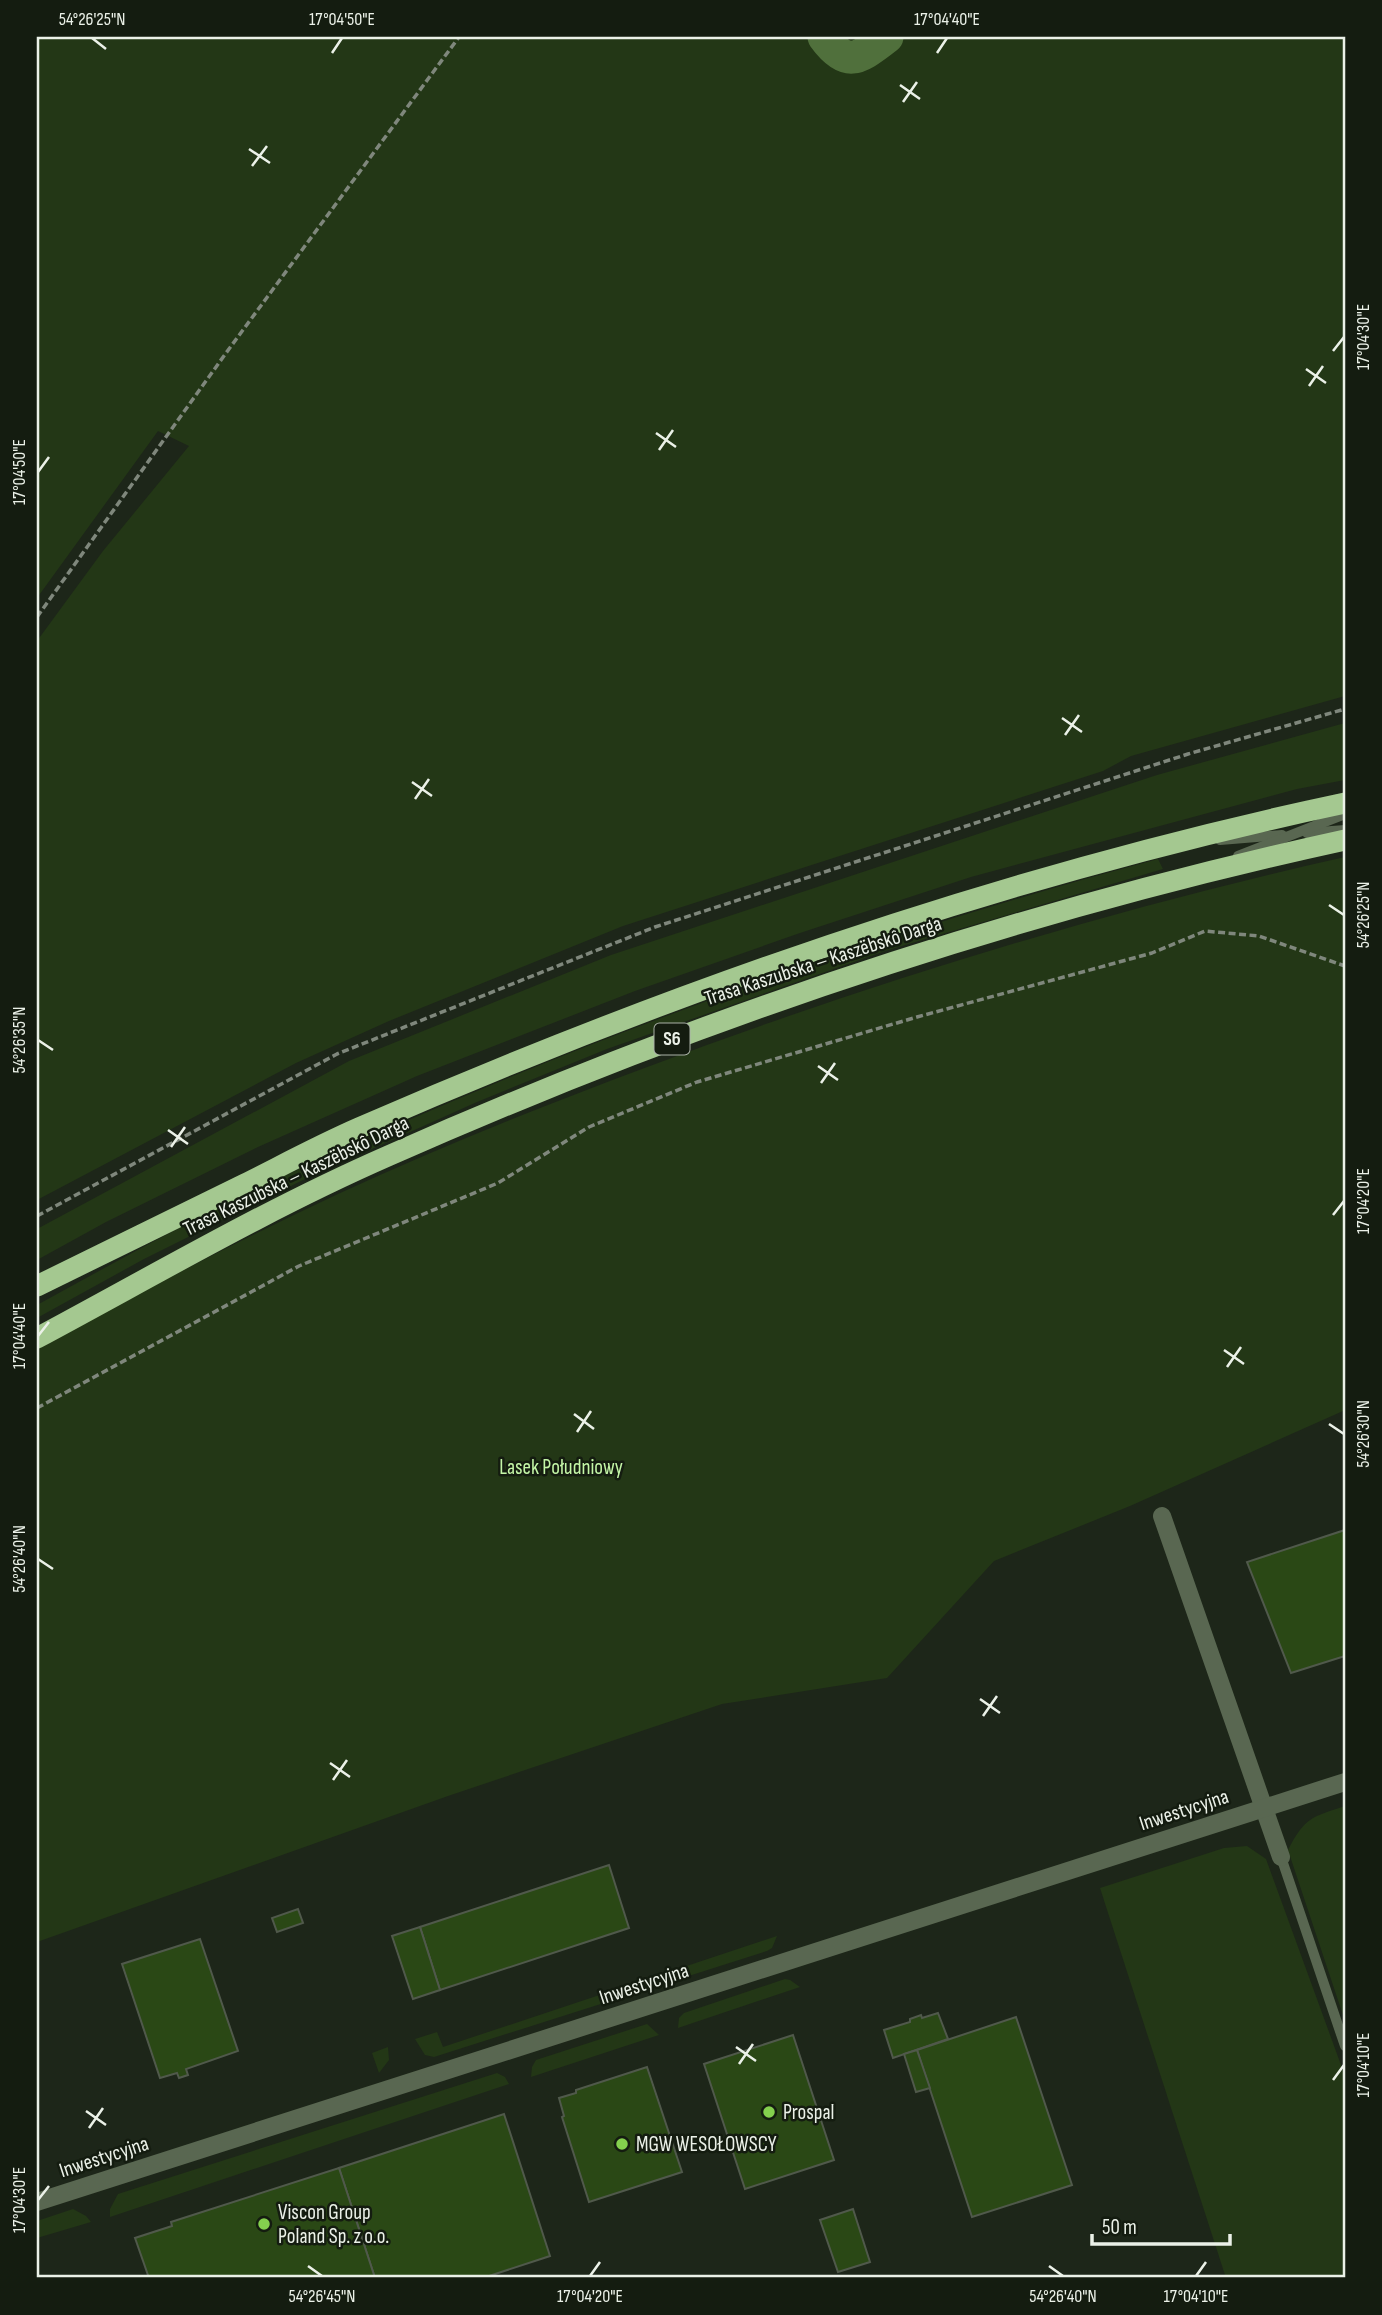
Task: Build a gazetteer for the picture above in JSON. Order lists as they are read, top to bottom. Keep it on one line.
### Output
{"streets":{"highway":["Trasa Kaszubska – Kaszëbskô Darga","S6"],"street":["Inwestycyjna"]},"parks":["Lasek Południowy"],"places":["Prospal","MGW WESOŁOWSCY","Viscon Group Poland Sp. z o.o."],"scale_bar":"50 m","coordinates":["54°26'25\"N","17°04'50\"E","17°04'40\"E","17°04'30\"E","54°26'35\"N","17°04'20\"E","54°26'30\"N","54°26'40\"N","17°04'10\"E","54°26'45\"N"]}
